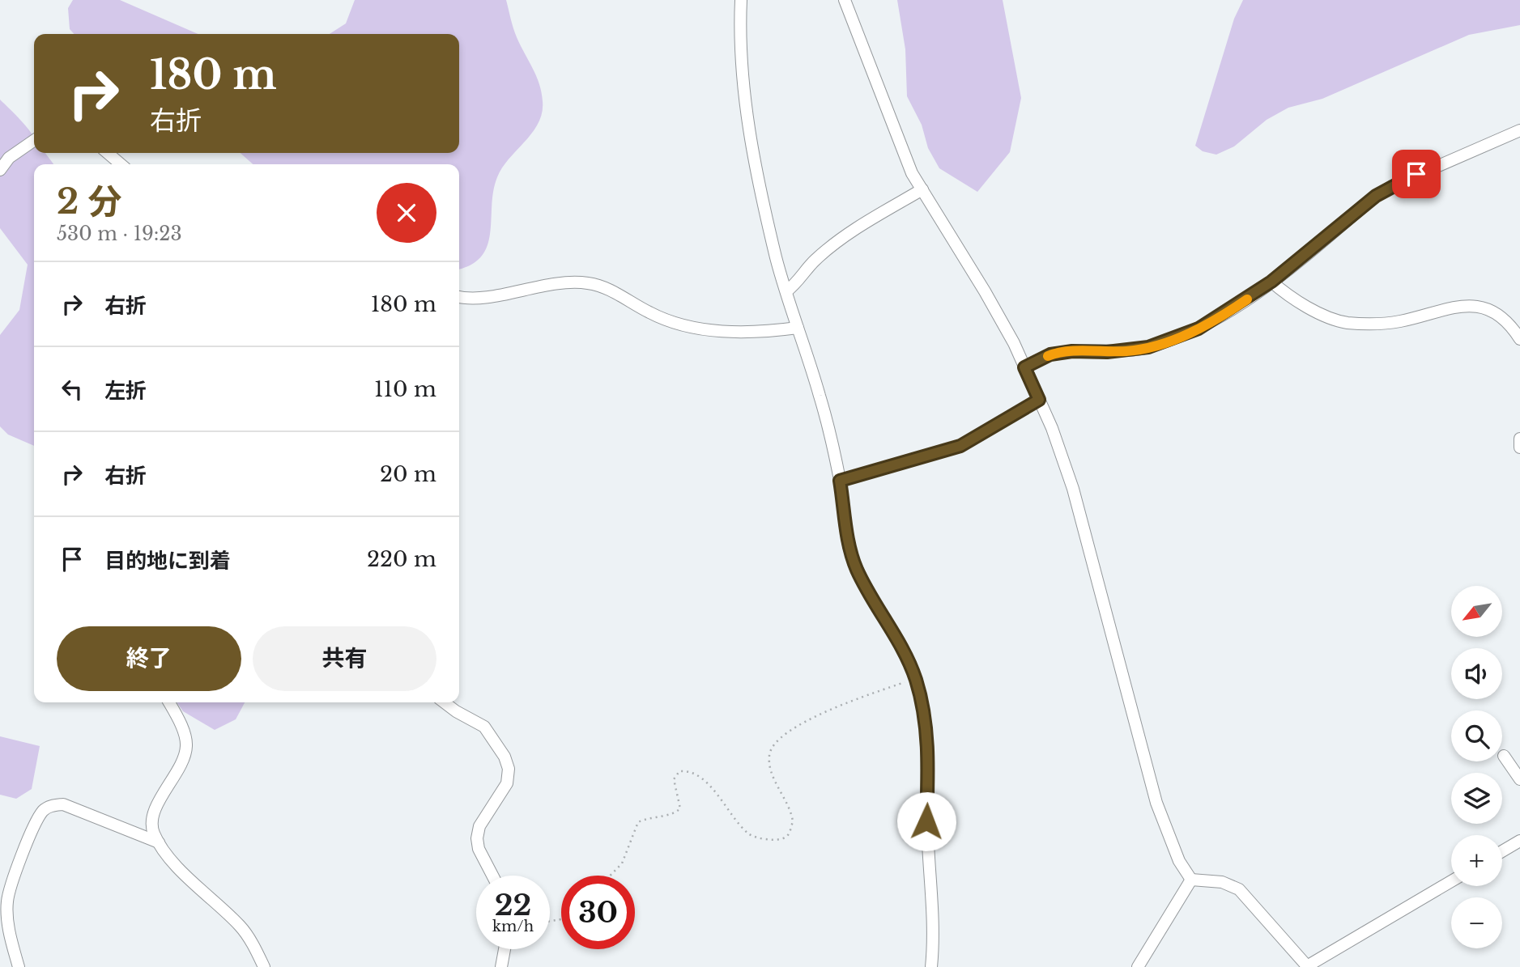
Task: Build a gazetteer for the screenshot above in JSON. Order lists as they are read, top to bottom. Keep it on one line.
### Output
{"north":"bottom left","page":{"turn":["180 m","右折"],"heading":["2 分","530 m · 19:23"],"list":[{"name":"右折","value":"180 m"},{"name":"左折","value":"110 m"},{"name":"右折","value":"20 m"},{"name":"目的地に到着","value":"220 m"}],"map_buttons":["+","−"],"buttons":["終了","共有"],"speed":"22 km/h","limit":"30"}}
